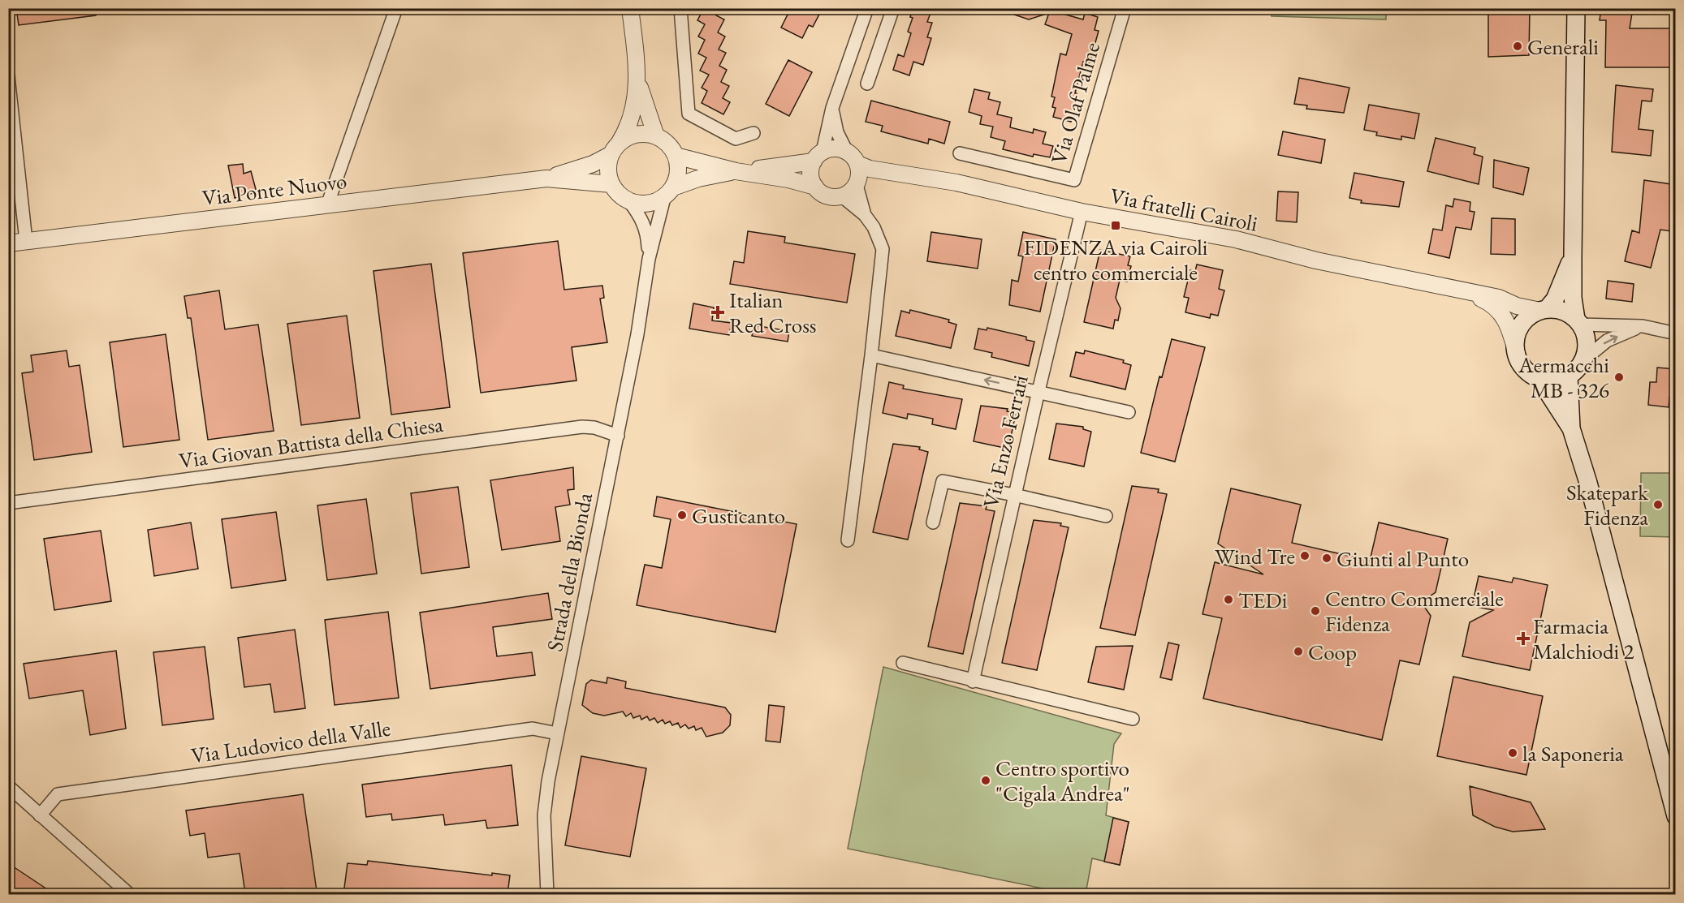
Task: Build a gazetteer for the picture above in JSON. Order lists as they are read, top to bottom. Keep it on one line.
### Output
{"streets":{"street":["Via Olaf Palme","Via Ponte Nuovo","Via fratelli Cairoli","Via Enzo Ferrari","Via Giovan Battista della Chiesa","Strada della Bionda","Via Ludovico della Valle"]},"crossings":[["Via Ponte Nuovo","Strada della Bionda"],["Via fratelli Cairoli","Via Enzo Ferrari"],["Via Giovan Battista della Chiesa","Strada della Bionda"],["Strada della Bionda","Via Ludovico della Valle"]],"places":{"other":["Generali","Aermacchi MB - 326","Skatepark Fidenza","Gusticanto","Wind Tre","Giunti al Punto","TEDi","Centro Commerciale Fidenza","Coop","la Saponeria","Centro sportivo \"Cigala Andrea\""],"transit":["FIDENZA via Cairoli centro commerciale"],"health":["Italian Red Cross","Farmacia Malchiodi 2"]}}
